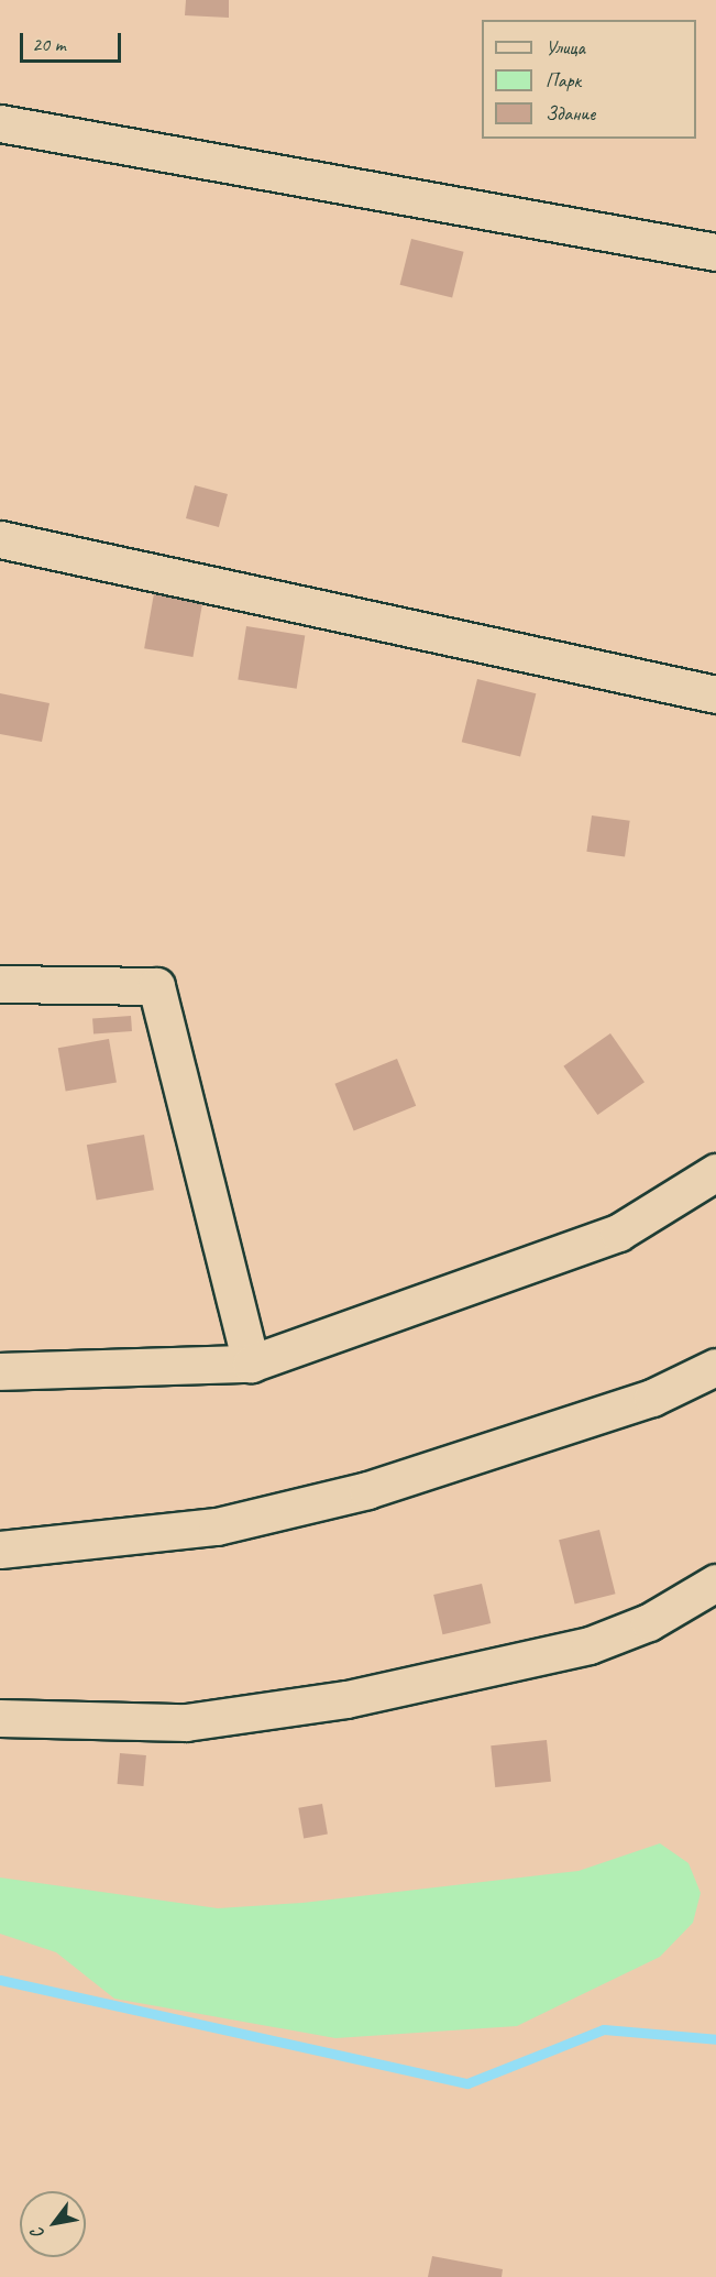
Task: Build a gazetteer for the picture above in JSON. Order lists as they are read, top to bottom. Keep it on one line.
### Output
{"legend":["Улица","Парк","Здание"],"scale_bar":"20 m","north":"bottom left"}
